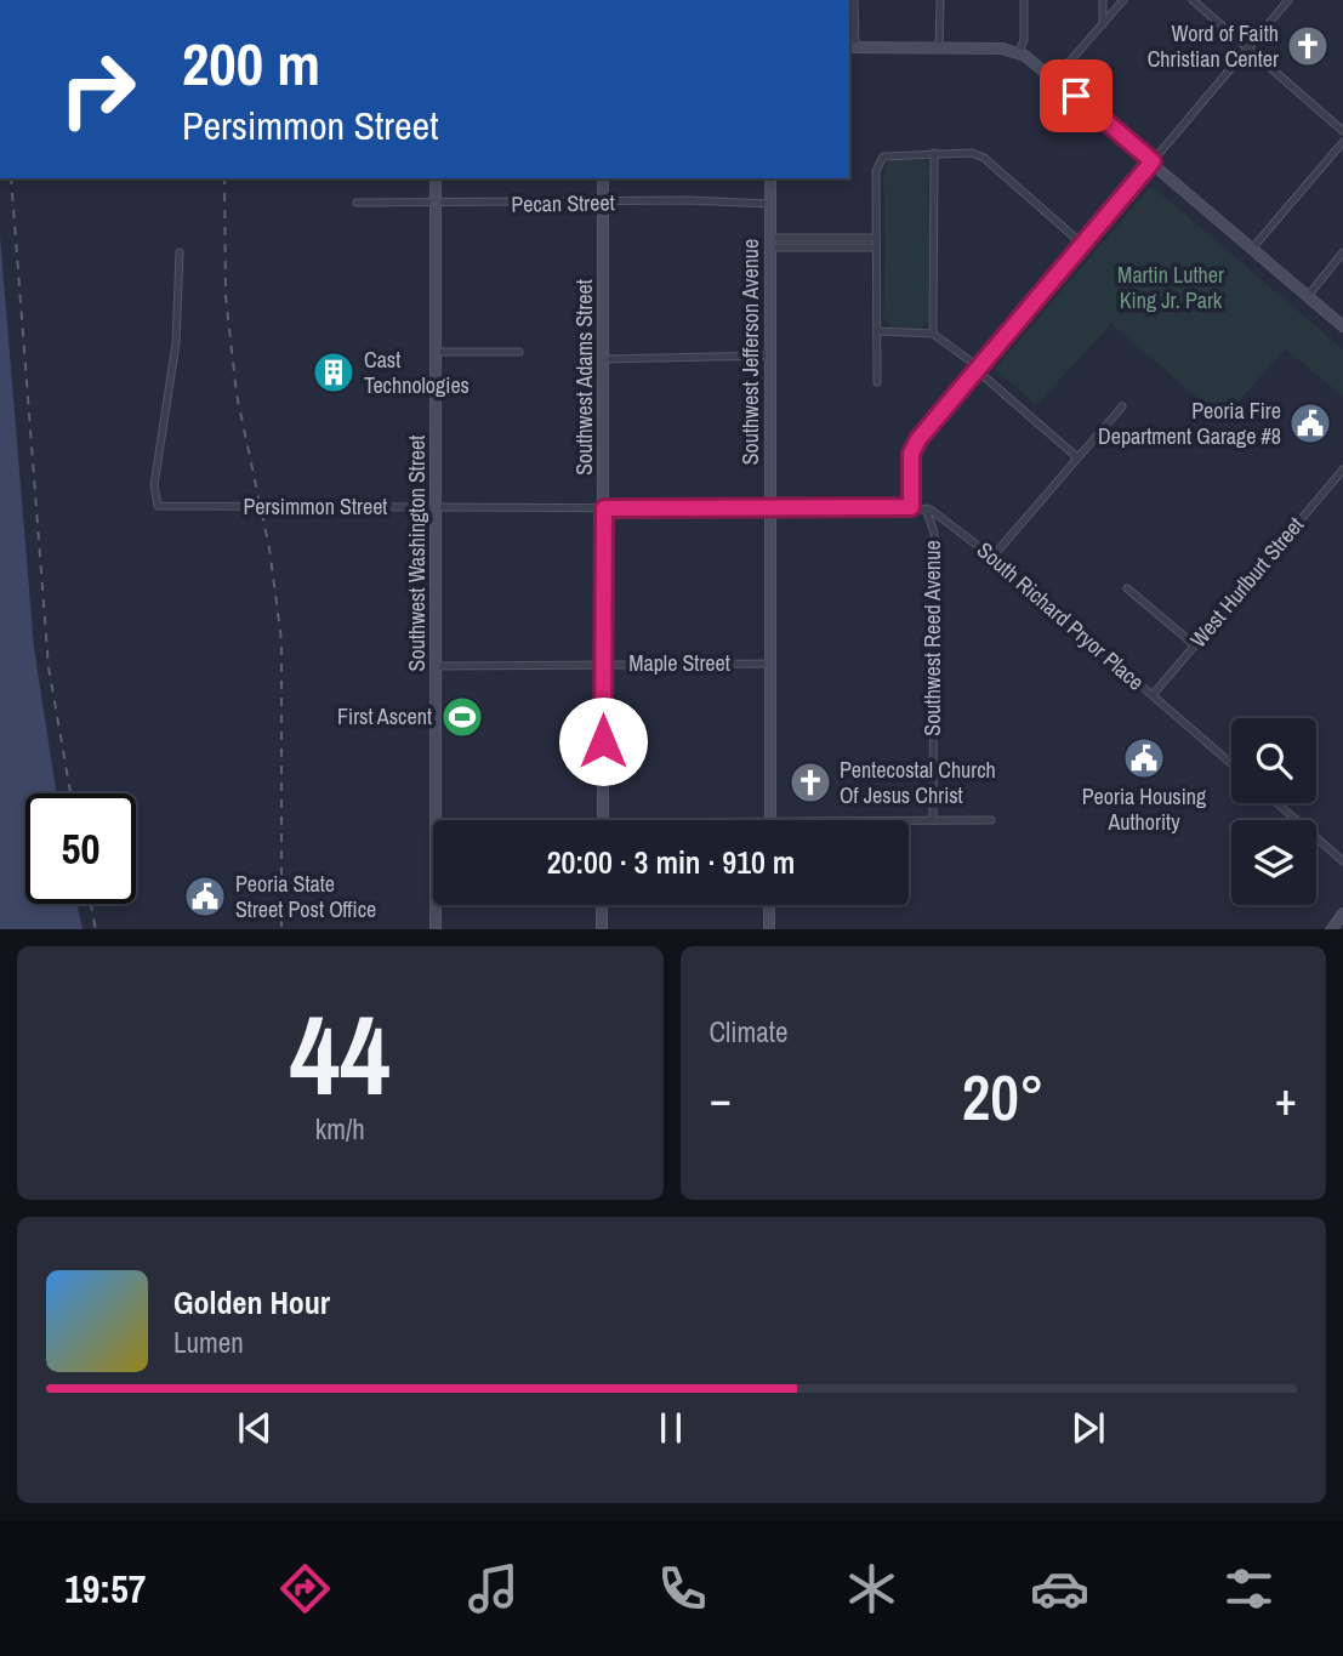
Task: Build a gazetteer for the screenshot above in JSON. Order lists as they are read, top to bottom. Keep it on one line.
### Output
{"streets":{"main road":["Southwest Jefferson Avenue","Southwest Adams Street","Southwest Washington Street"],"street":["Pecan Street","Persimmon Street","West Hurlburt Street","South Richard Pryor Place","Southwest Reed Avenue","Maple Street"]},"crossings":[["Pecan Street","Southwest Jefferson Avenue"],["Pecan Street","Southwest Adams Street"],["Pecan Street","Southwest Washington Street"],["Southwest Jefferson Avenue","Persimmon Street"],["Southwest Jefferson Avenue","Maple Street"],["Southwest Adams Street","Persimmon Street"],["Southwest Adams Street","Maple Street"],["Persimmon Street","Southwest Washington Street"],["Persimmon Street","South Richard Pryor Place"],["Persimmon Street","Southwest Reed Avenue"],["Southwest Washington Street","Maple Street"],["West Hurlburt Street","South Richard Pryor Place"],["South Richard Pryor Place","Southwest Reed Avenue"]],"parks":["Martin Luther King Jr. Park"],"places":{"church":["Word of Faith Christian Center","Pentecostal Church Of Jesus Christ"],"building":["Cast Technologies"],"public building":["Peoria Fire Department Garage #8","Peoria Housing Authority","Peoria State Street Post Office"],"sports":["First Ascent"]},"page":{"turn":["200 m","Persimmon Street"],"limit":"50","trip":"20:00 · 3 min · 910 m","tile":[["44","km/h"],"Climate"],"heat":["−","20°","+"],"song":["Golden Hour","Lumen"],"tabs":"19:57"}}
